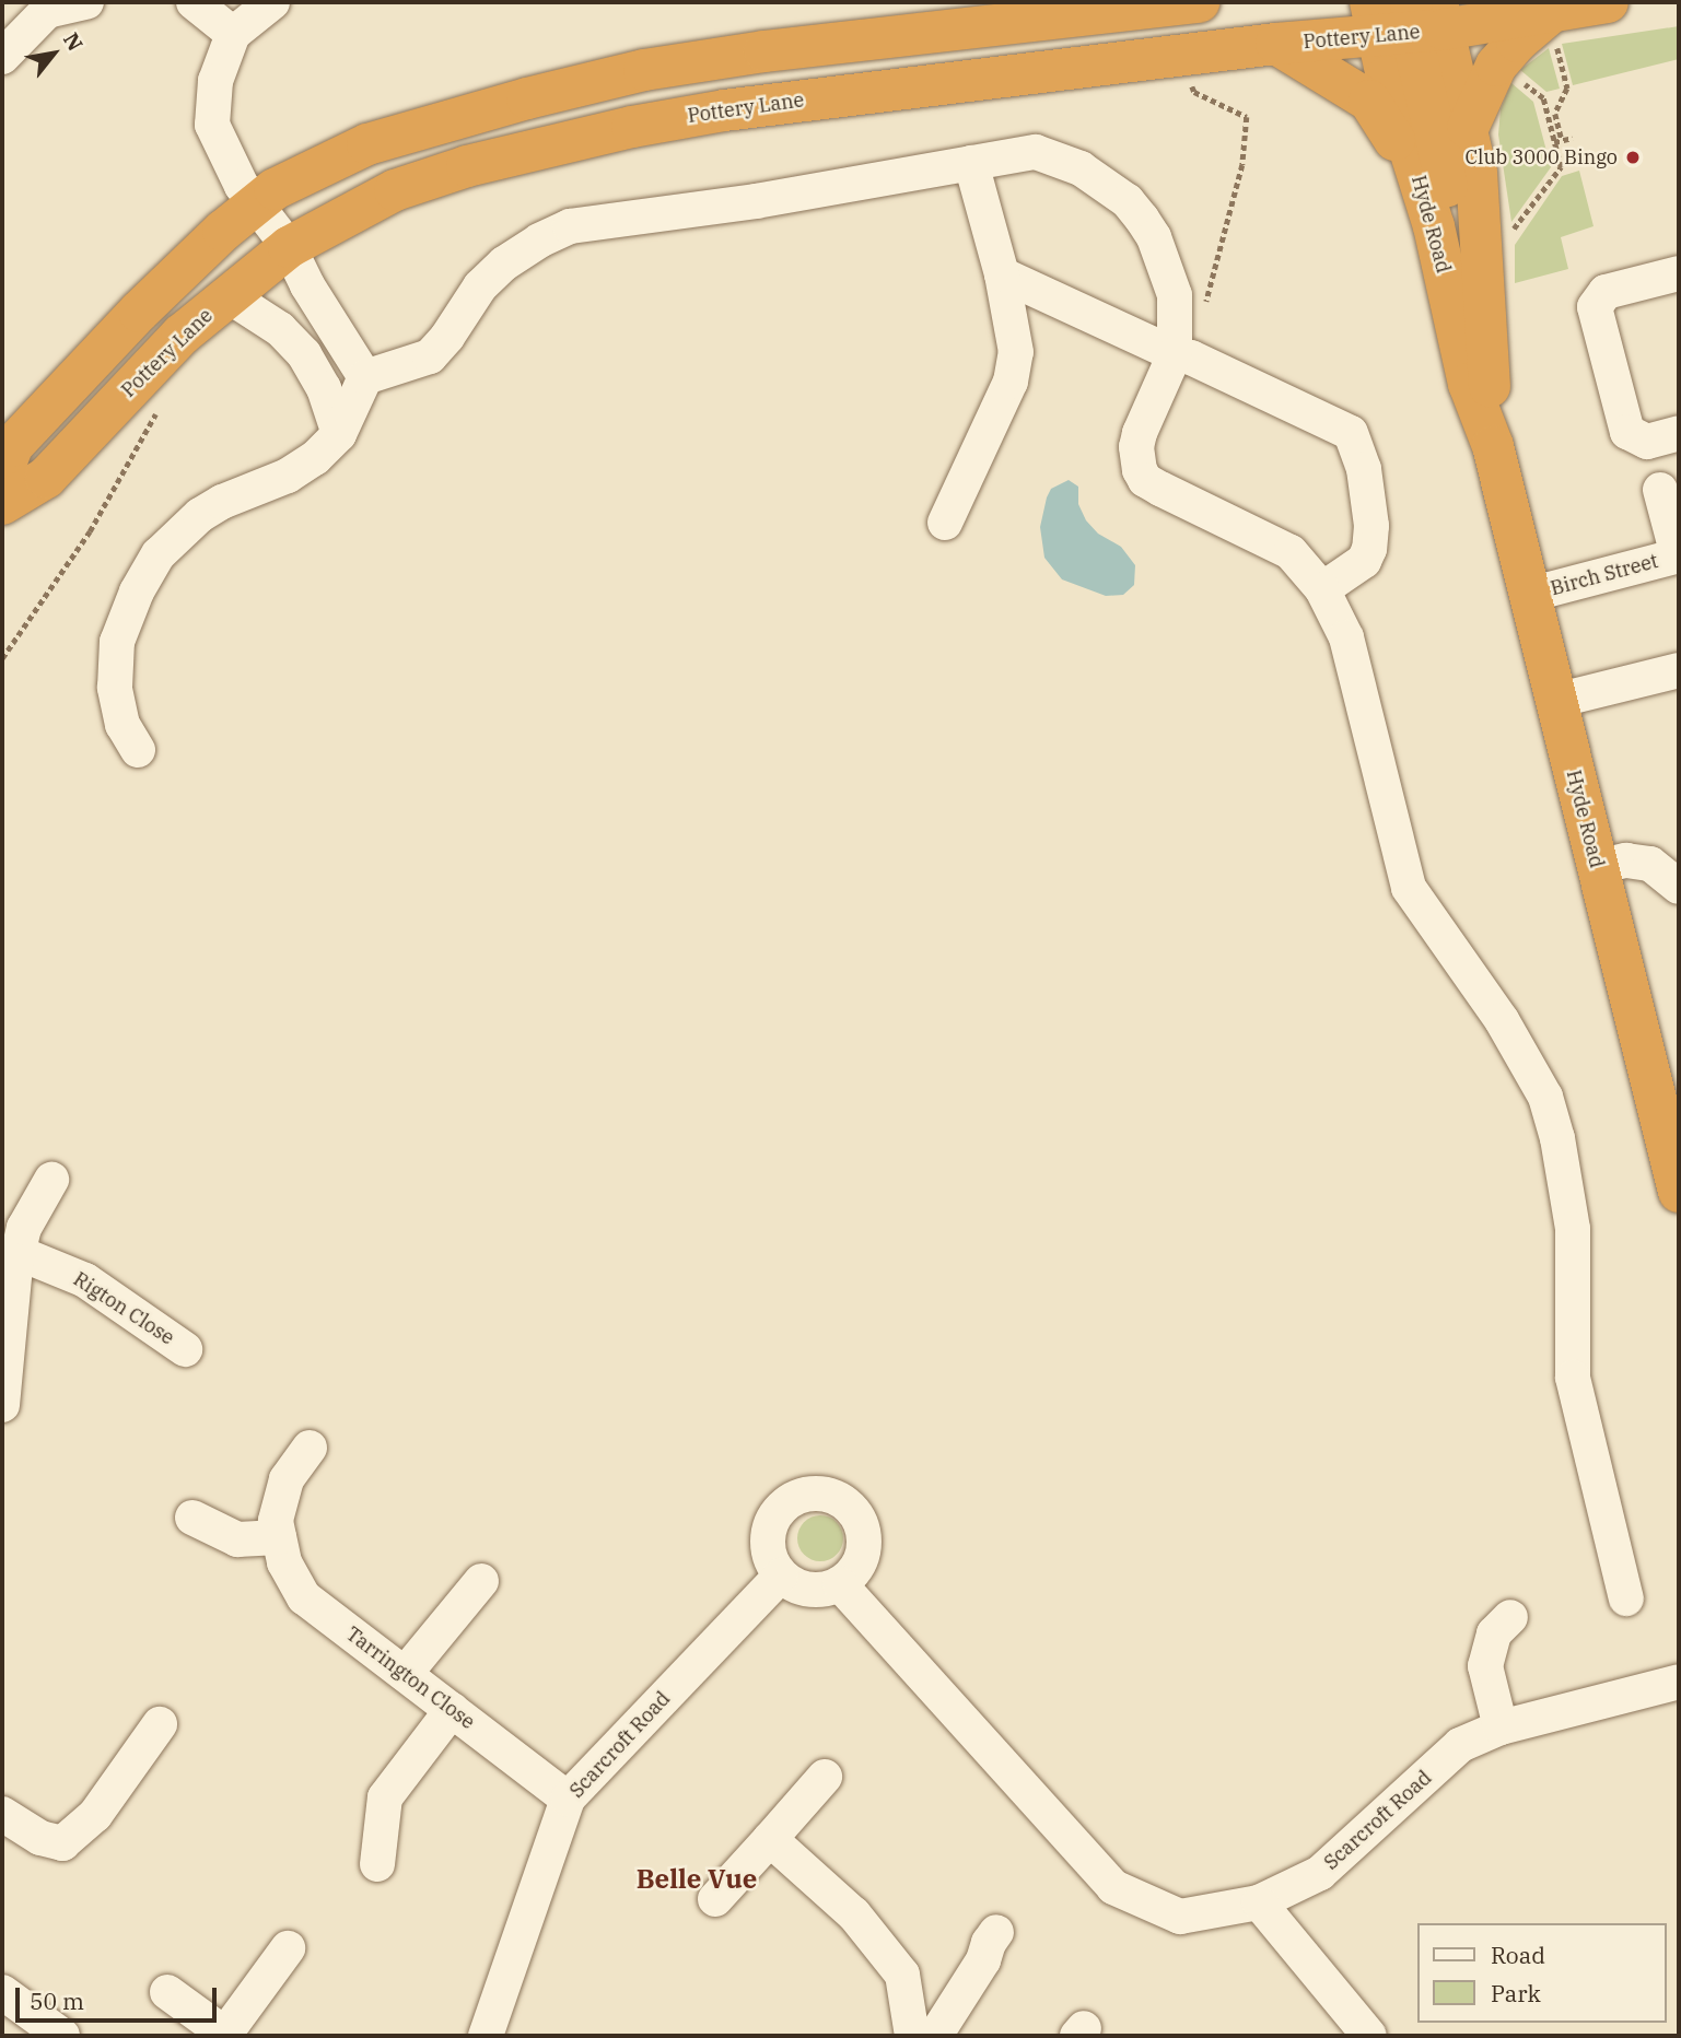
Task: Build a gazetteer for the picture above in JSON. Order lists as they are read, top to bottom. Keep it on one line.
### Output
{"streets":{"highway":["Pottery Lane","Hyde Road"],"street":["Birch Street","Rigton Close","Tarrington Close","Scarcroft Road"]},"crossings":[["Pottery Lane","Hyde Road"],["Hyde Road","Birch Street"],["Tarrington Close","Scarcroft Road"]],"districts":["Belle Vue"],"places":["Club 3000 Bingo"],"legend":["Road","Park"],"scale_bar":"50 m","north":"top right"}
